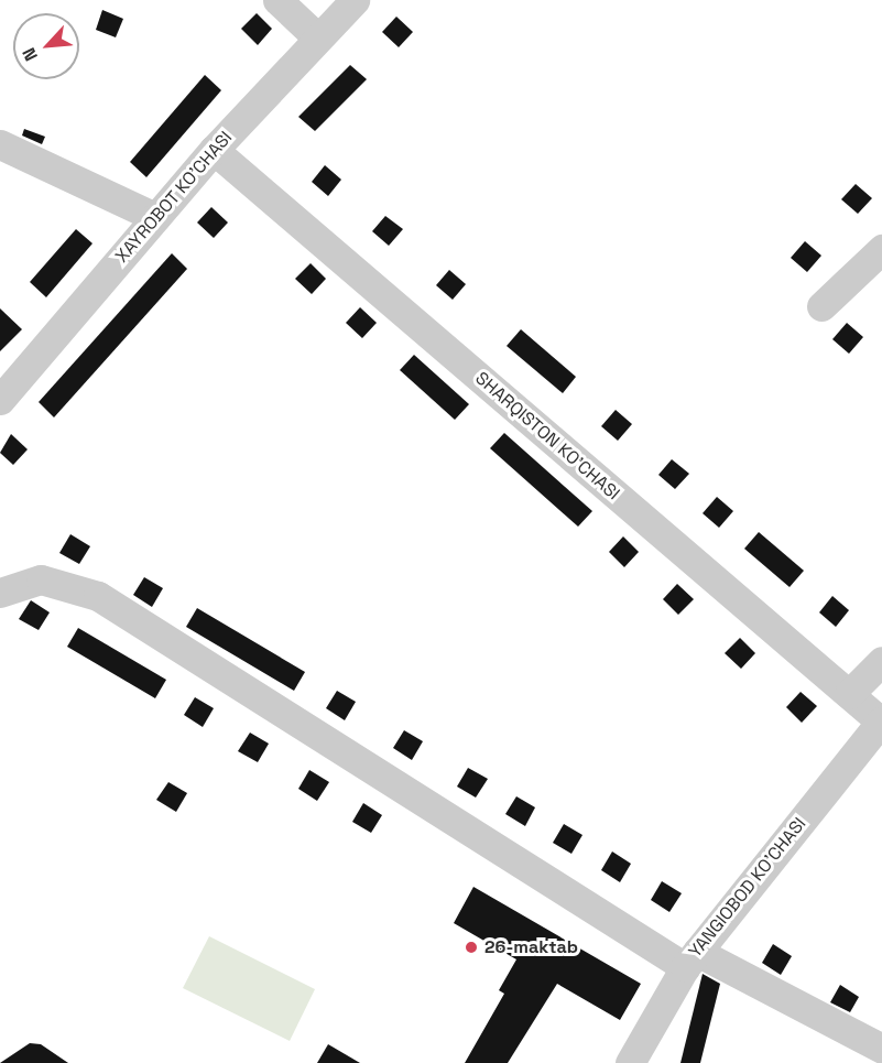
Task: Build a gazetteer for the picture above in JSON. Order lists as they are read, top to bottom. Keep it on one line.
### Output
{"streets":{"street":["XAYROBOT KO'CHASI","SHARQISTON KO'CHASI","YANGIOBOD KO'CHASI"]},"crossings":[["XAYROBOT KO'CHASI","SHARQISTON KO'CHASI"],["SHARQISTON KO'CHASI","YANGIOBOD KO'CHASI"]],"places":["26-maktab"],"north":"bottom left"}
